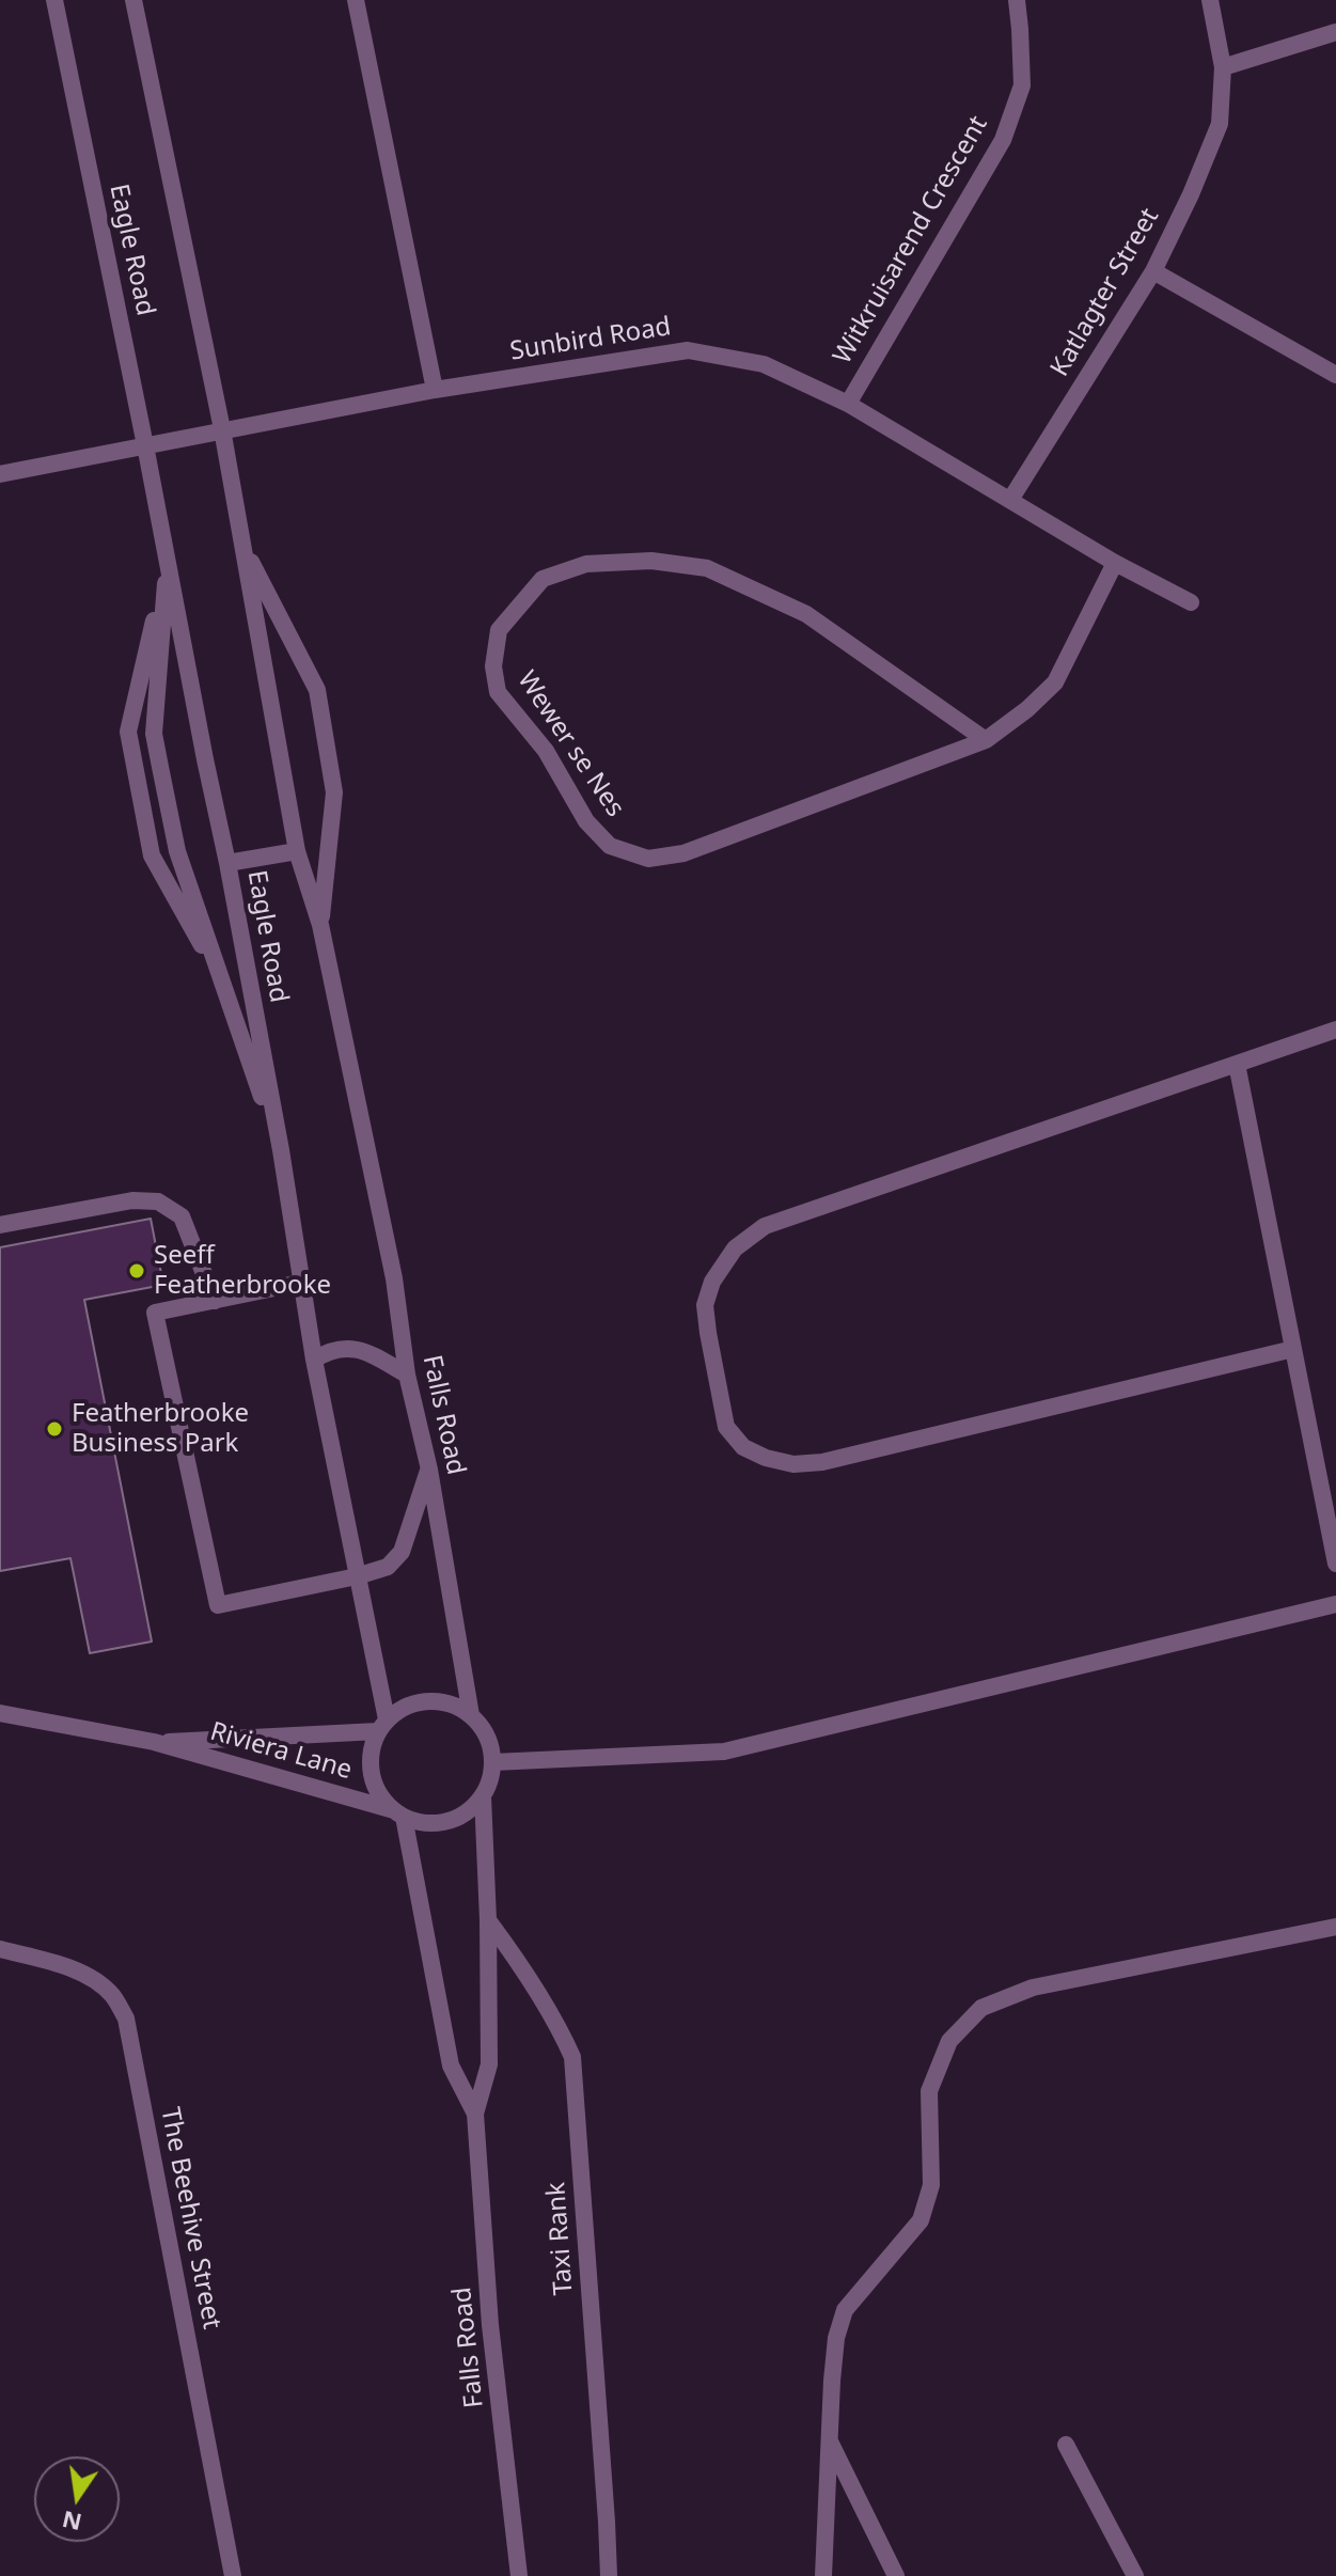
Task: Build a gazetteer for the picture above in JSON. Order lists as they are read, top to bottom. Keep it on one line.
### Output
{"streets":{"street":["Witkruisarend Crescent","Eagle Road","Katlagter Street","Sunbird Road","Wewer se Nes","Falls Road","Riviera Lane","The Beehive Street","Taxi Rank"]},"crossings":[["Witkruisarend Crescent","Sunbird Road"],["Eagle Road","Sunbird Road"],["Eagle Road","Falls Road"],["Katlagter Street","Sunbird Road"],["Sunbird Road","Wewer se Nes"],["Falls Road","Riviera Lane"],["Falls Road","Taxi Rank"]],"places":["Seeff Featherbrooke","Featherbrooke Business Park"],"north":"bottom"}
